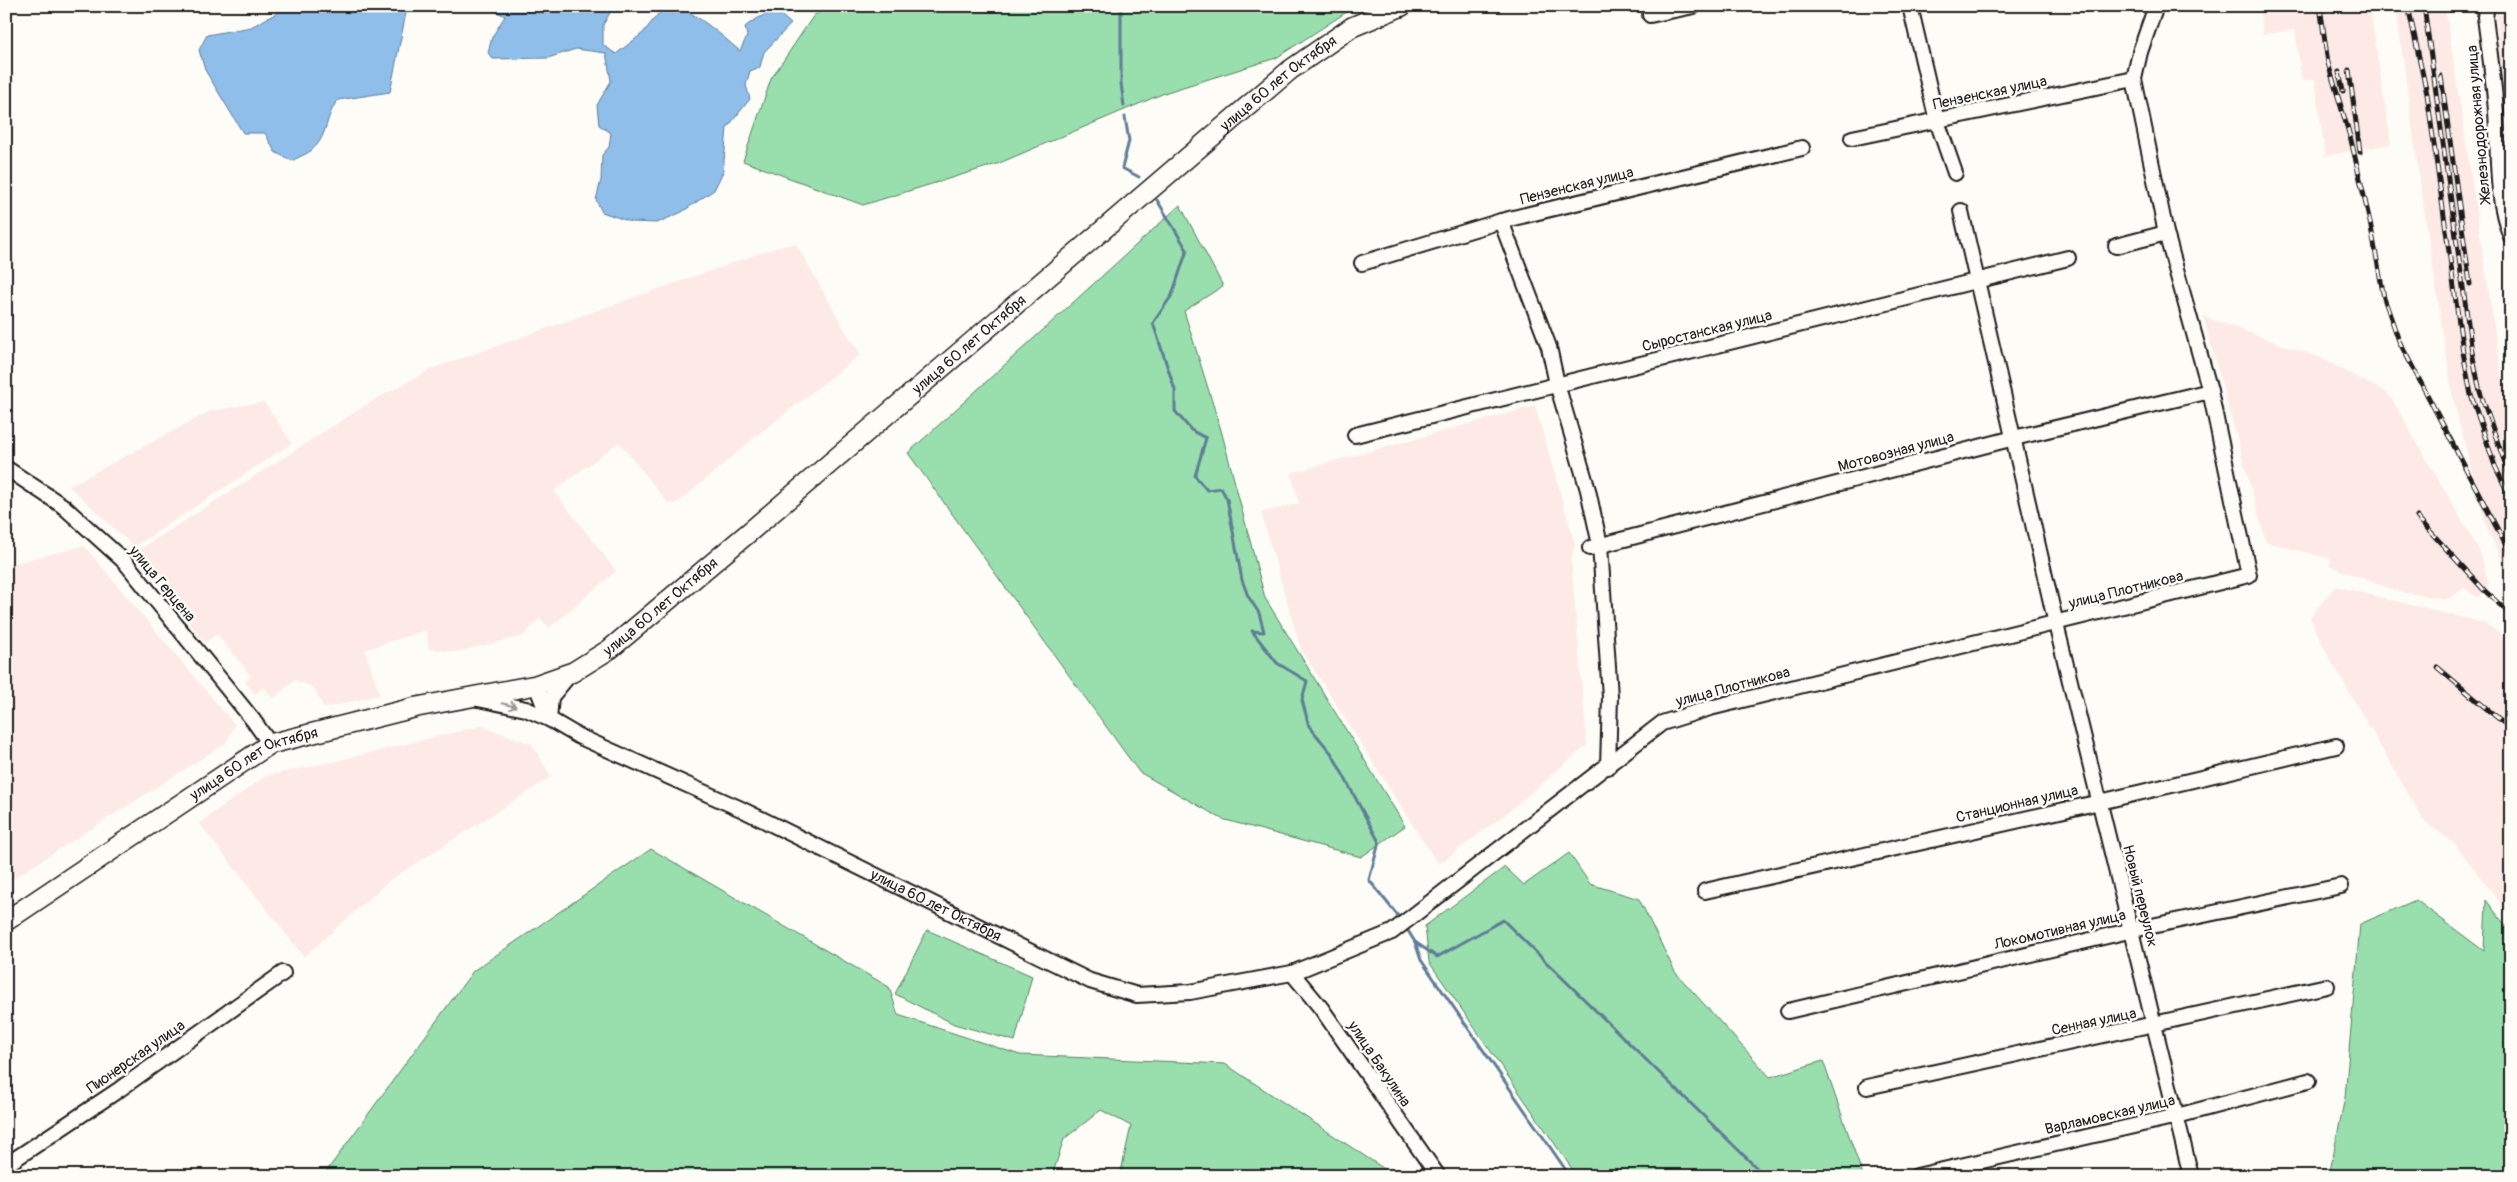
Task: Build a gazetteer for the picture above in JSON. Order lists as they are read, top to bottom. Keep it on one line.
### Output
{"streets":{"main road":["улица 60 лет Октября"],"street":["Пензенская улица","Железнодорожная улица","Сыростанская улица","Мотовозная улица","улица Герцена","улица Плотникова","Станционная улица","Новый переулок","Локомотивная улица","Сенная улица","Пионерская улица","улица Бакулина","Варламовская улица"]},"crossings":[["улица 60 лет Октября","улица Герцена"],["улица 60 лет Октября","улица Плотникова"],["улица 60 лет Октября","улица Бакулина"],["Сыростанская улица","Новый переулок"],["Мотовозная улица","улица Плотникова"],["Мотовозная улица","Новый переулок"],["улица Плотникова","Новый переулок"],["улица Плотникова","улица Бакулина"],["Станционная улица","Новый переулок"],["Новый переулок","Локомотивная улица"],["Новый переулок","Сенная улица"],["Новый переулок","Варламовская улица"]]}
